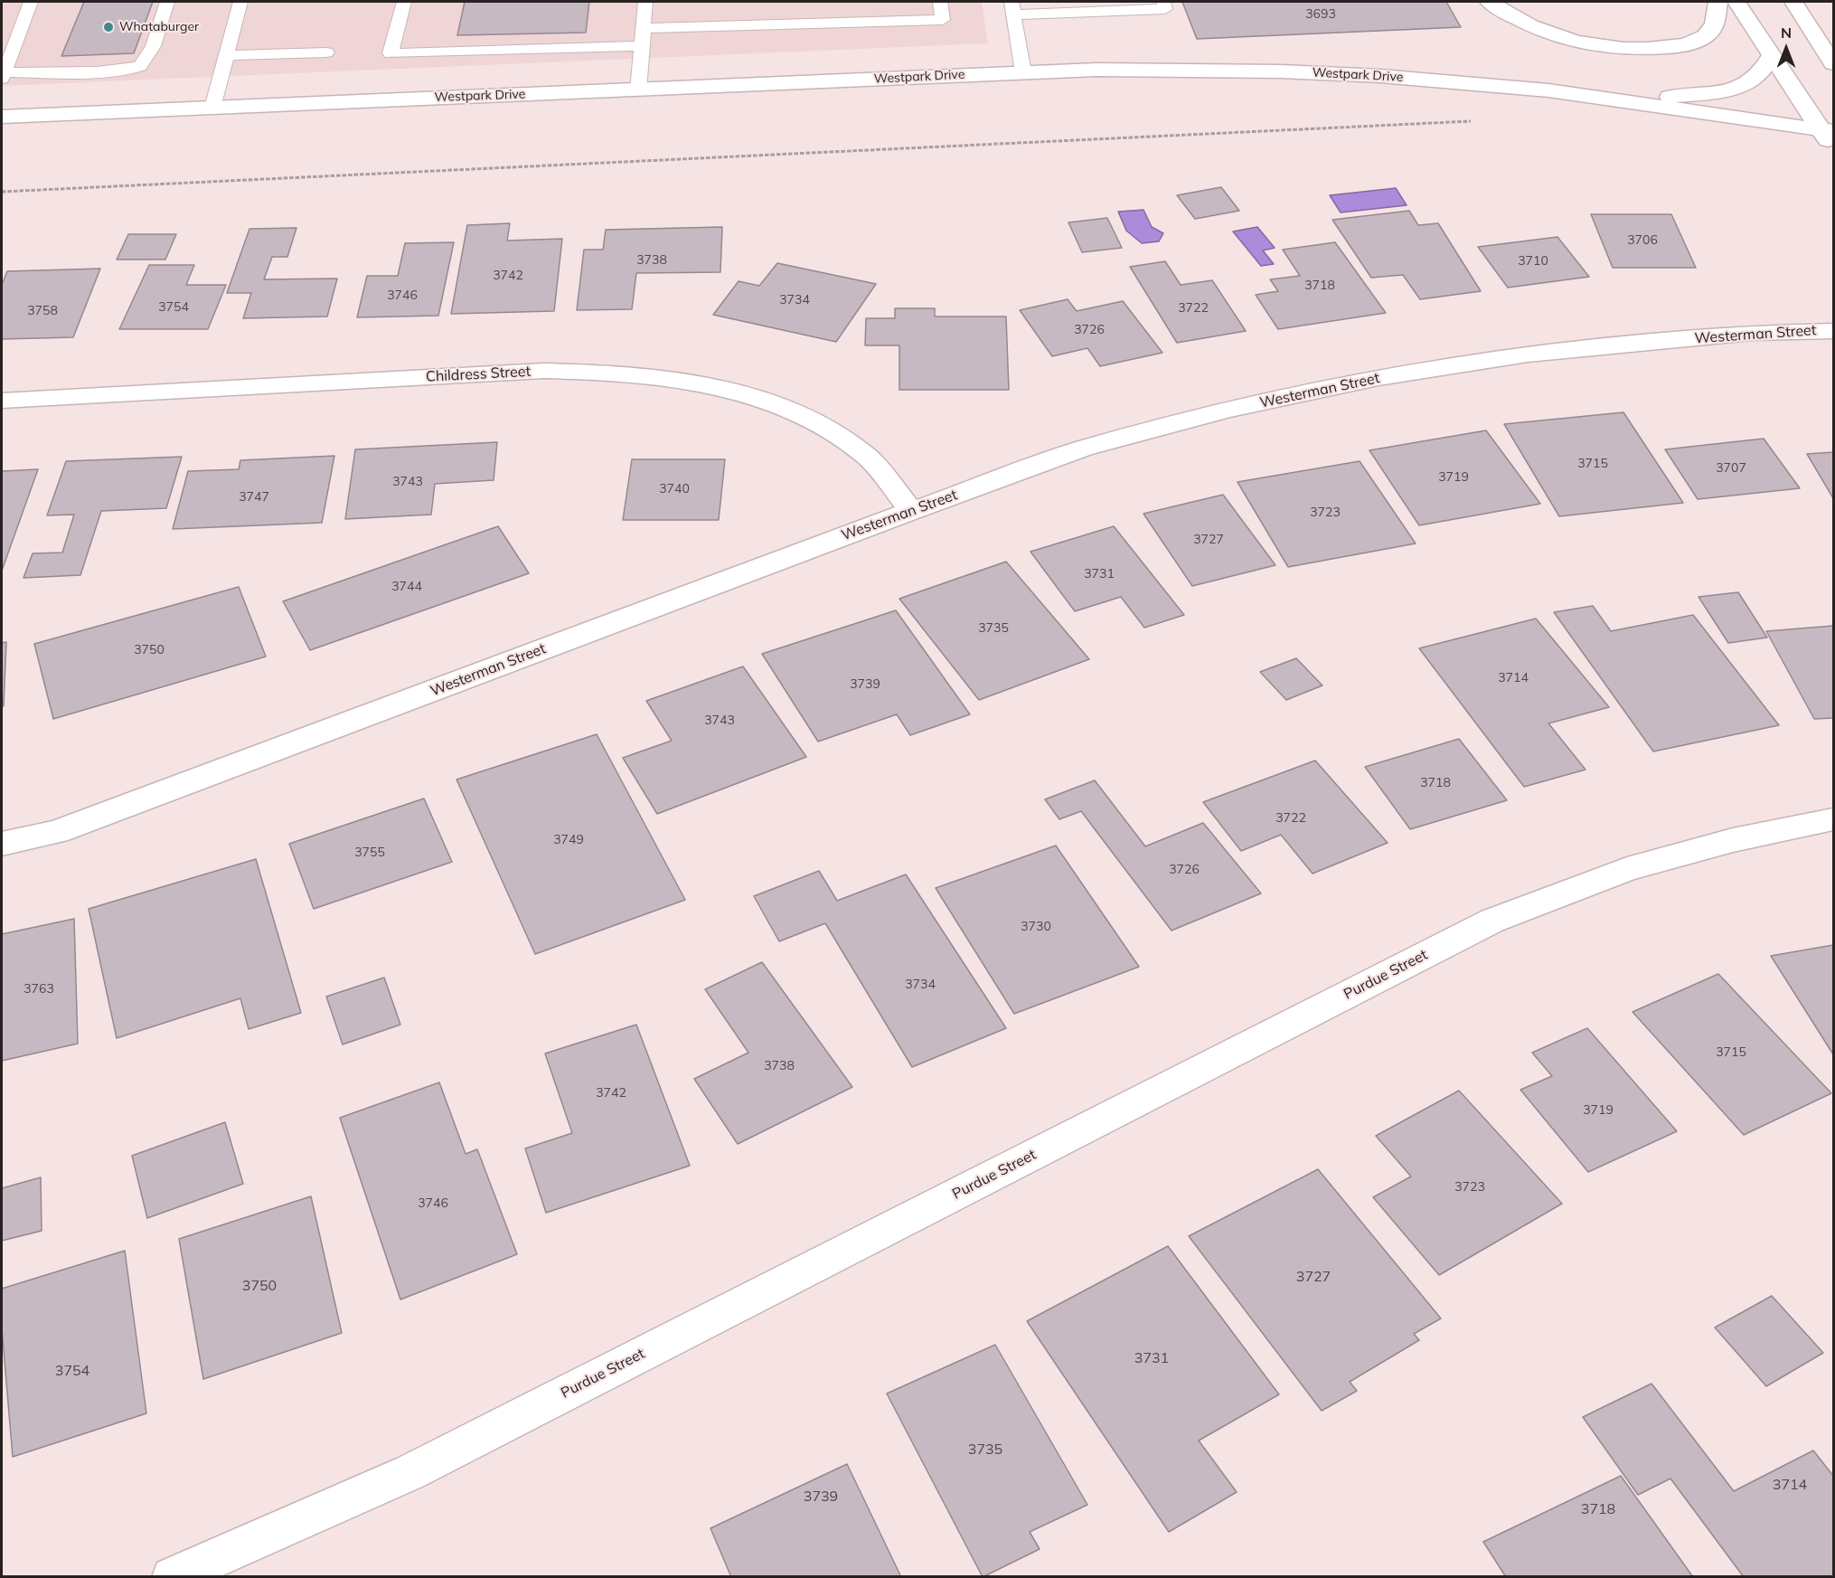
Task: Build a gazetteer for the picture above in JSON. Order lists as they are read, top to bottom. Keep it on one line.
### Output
{"streets":{"street":["Westpark Drive","Westerman Street","Childress Street","Purdue Street"]},"crossings":[["Westerman Street","Childress Street"]],"places":["Whataburger"],"house_numbers":["3693","3706","3738","3710","3742","3718","3746","3734","3754","3722","3758","3726","3715","3707","3719","3743","3740","3747","3723","3727","3731","3744","3735","3750","3714","3739","3743","3718","3722","3749","3755","3726","3730","3734","3763","3715","3738","3742","3719","3723","3746","3727","3750","3731","3754","3735","3714","3739","3718"],"north":"top"}
